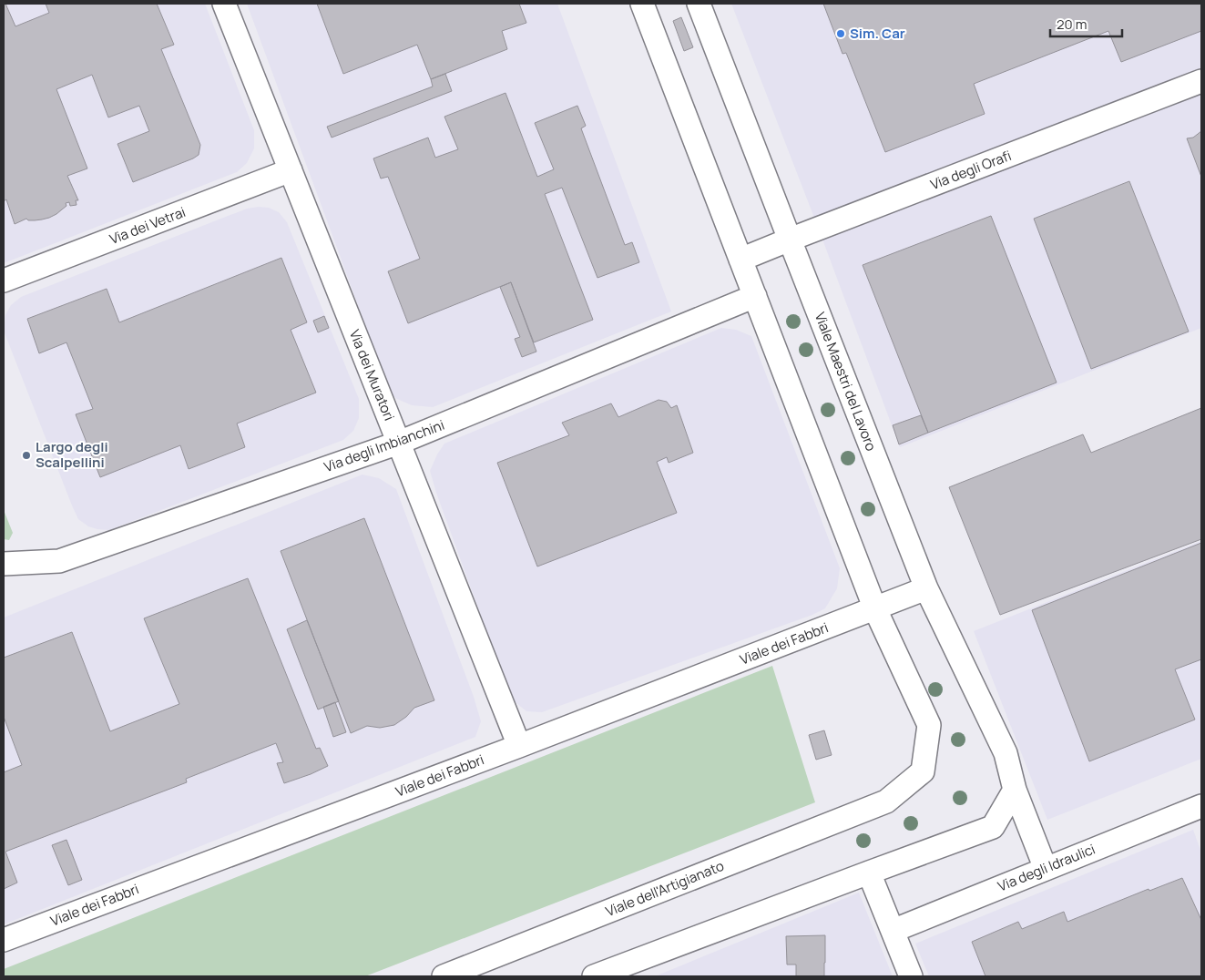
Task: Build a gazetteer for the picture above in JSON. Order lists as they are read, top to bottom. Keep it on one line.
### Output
{"streets":{"street":["Via degli Orafi","Via dei Vetrai","Via dei Muratori","Viale Maestri del Lavoro","Via degli Imbianchini","Viale dei Fabbri","Via degli Idraulici","Viale dell'Artigianato"]},"crossings":[["Via degli Orafi","Viale Maestri del Lavoro"],["Via dei Vetrai","Via dei Muratori"],["Via dei Muratori","Via degli Imbianchini"],["Via dei Muratori","Viale dei Fabbri"],["Viale Maestri del Lavoro","Viale dei Fabbri"],["Viale Maestri del Lavoro","Via degli Idraulici"],["Viale dei Fabbri","Viale dell'Artigianato"]],"places":["Sim. Car","Largo degli Scalpellini"],"scale_bar":"20 m"}
